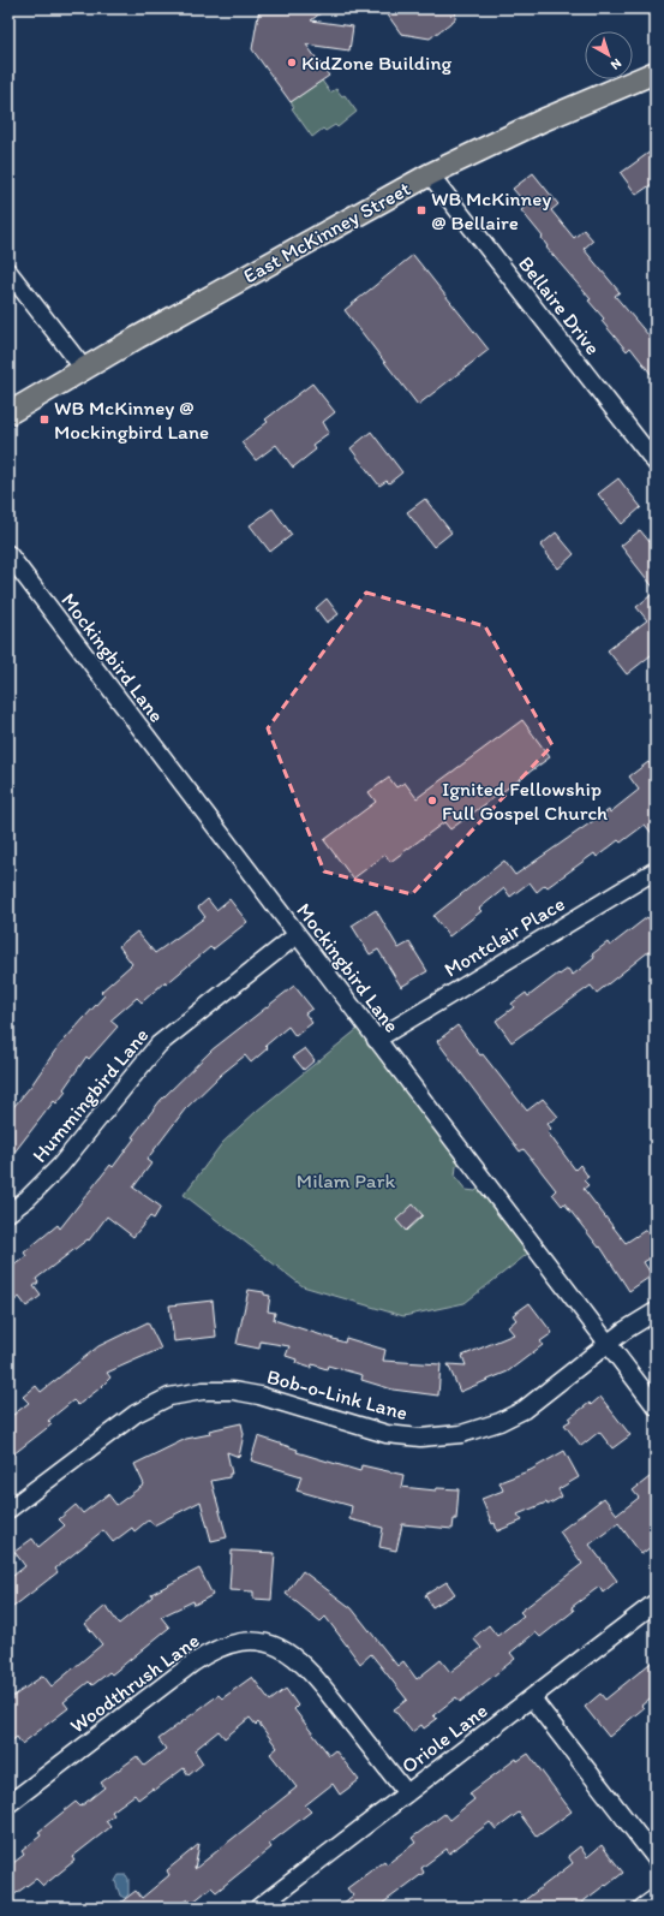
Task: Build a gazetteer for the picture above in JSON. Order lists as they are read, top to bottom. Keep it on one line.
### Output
{"streets":{"main road":["East McKinney Street"],"street":["Bellaire Drive","Mockingbird Lane","Montclair Place","Hummingbird Lane","Bob-o-Link Lane","Woodthrush Lane","Oriole Lane"]},"crossings":[["East McKinney Street","Bellaire Drive"],["Mockingbird Lane","Montclair Place"],["Mockingbird Lane","Hummingbird Lane"],["Mockingbird Lane","Bob-o-Link Lane"],["Woodthrush Lane","Oriole Lane"]],"parks":["Milam Park"],"places":{"other":["KidZone Building","Ignited Fellowship Full Gospel Church"],"transit":["WB McKinney @ Bellaire","WB McKinney @ Mockingbird Lane"]},"north":"bottom right"}
